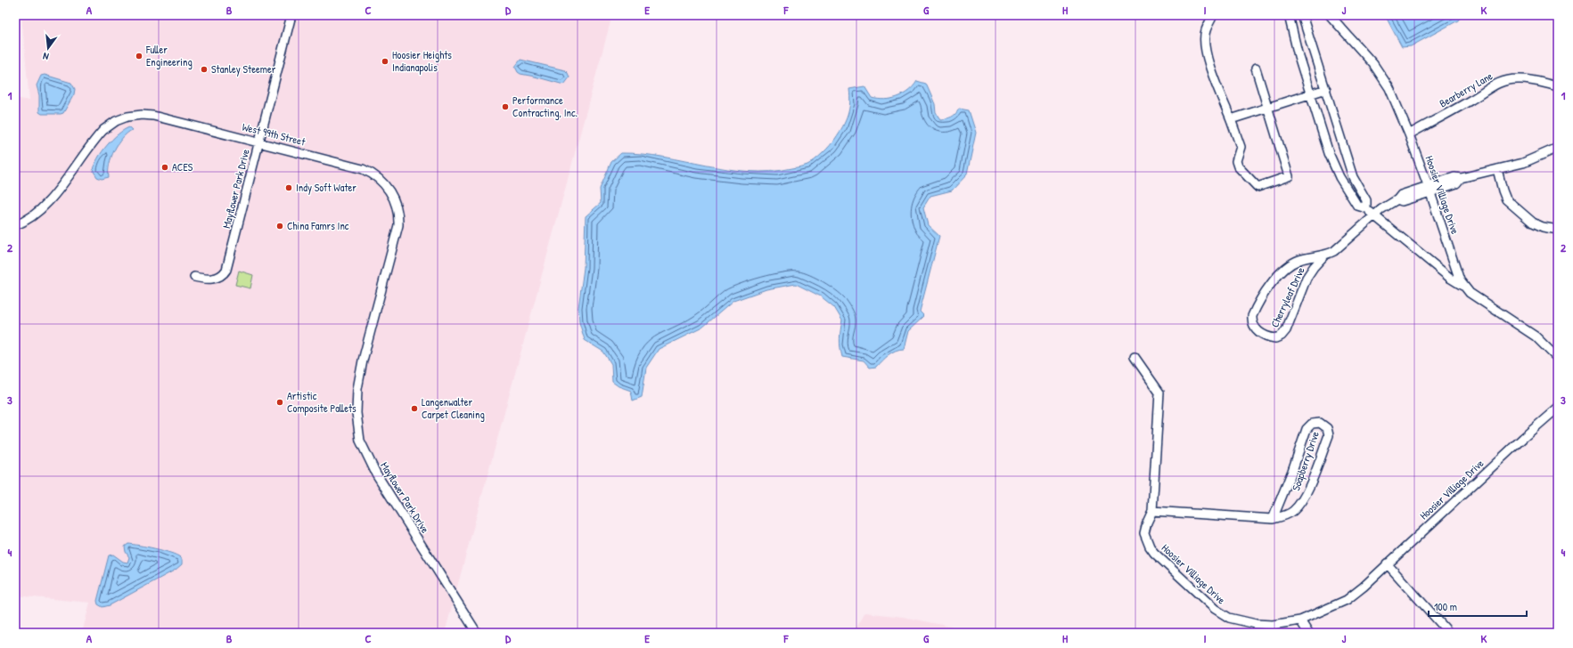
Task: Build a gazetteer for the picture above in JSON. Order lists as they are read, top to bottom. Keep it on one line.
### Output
{"streets":{"street":["Bearberry Lane","West 99th Street","Mayflower Park Drive","Hoosier Villiage Drive","Cherryleaf Drive","Soapberry Drive"]},"crossings":[["Bearberry Lane","Hoosier Villiage Drive"],["West 99th Street","Mayflower Park Drive"],["Hoosier Villiage Drive","Cherryleaf Drive"],["Hoosier Villiage Drive","Soapberry Drive"]],"places":["Fuller Engineering","Hoosier Heights Indianapolis","Stanley Steemer","Performance Contracting, Inc.","ACES","Indy Soft Water","China Famrs Inc","Artistic Composite Pallets","Langenwalter Carpet Cleaning"],"scale_bar":"100 m","north":"bottom","grid":{"columns":["A","B","C","D","E","F","G","H","I","J","K"],"rows":["1","2","3","4"]}}
